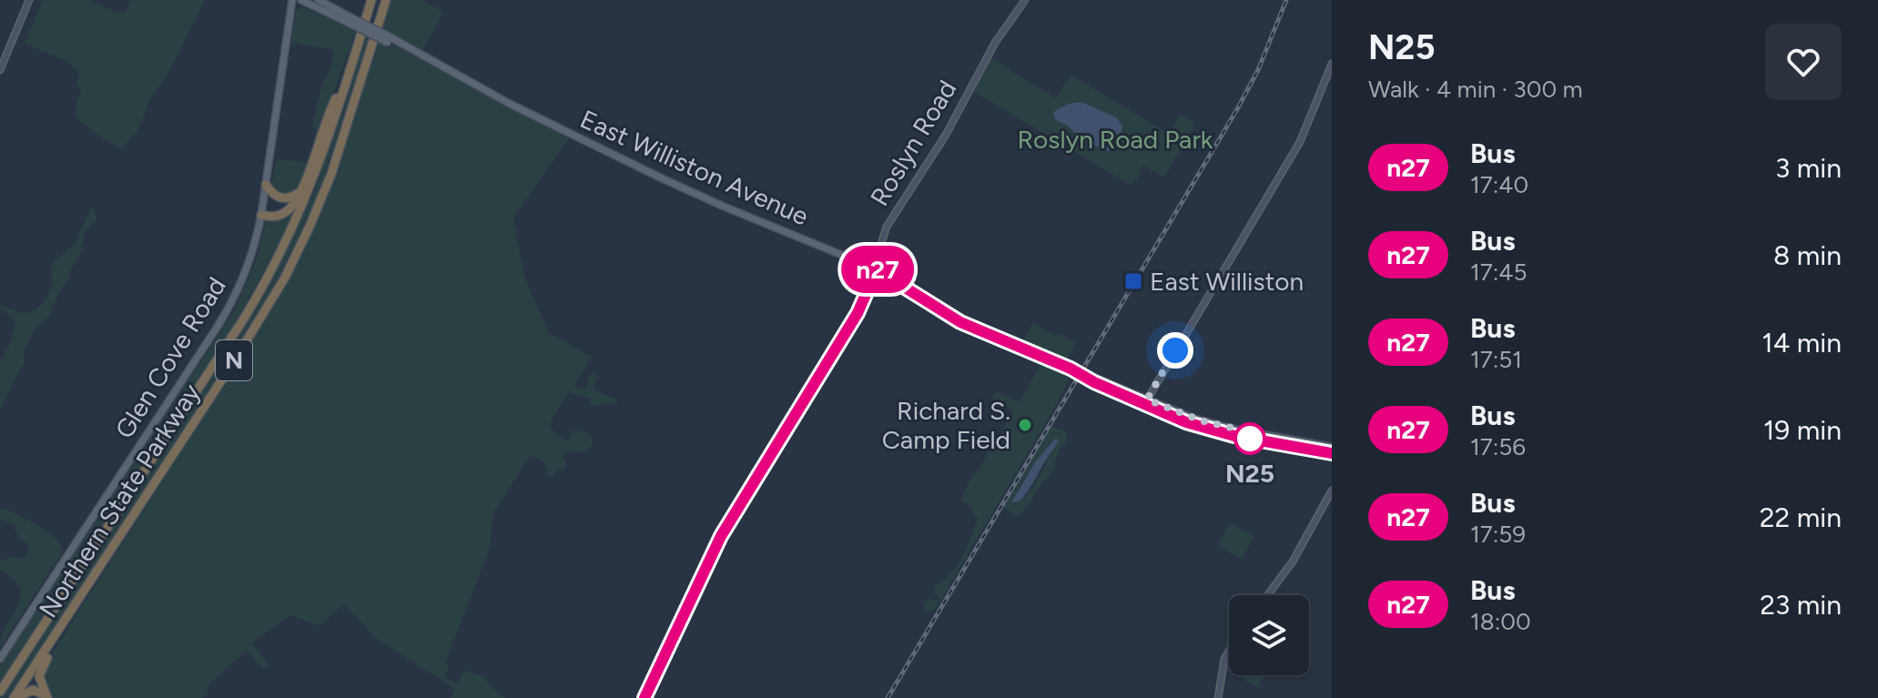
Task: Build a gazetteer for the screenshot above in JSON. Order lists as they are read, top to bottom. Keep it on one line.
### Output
{"streets":{"highway":["N","Northern State Parkway"],"main road":["Roslyn Road","East Williston Avenue","Glen Cove Road"]},"crossings":[["Roslyn Road","East Williston Avenue"]],"parks":["Roslyn Road Park"],"places":{"transit":["East Williston"],"other":["Richard S. Camp Field","N25"]},"lines":["bus line n27"],"page":{"on_map":"n27","heading":["N25","Walk · 4 min · 300 m"],"list":[{"mark":"n27","name":"Bus","note":"17:40","value":"3 min"},{"mark":"n27","name":"Bus","note":"17:45","value":"8 min"},{"mark":"n27","name":"Bus","note":"17:51","value":"14 min"},{"mark":"n27","name":"Bus","note":"17:56","value":"19 min"},{"mark":"n27","name":"Bus","note":"17:59","value":"22 min"},{"mark":"n27","name":"Bus","note":"18:00","value":"23 min"}]}}
